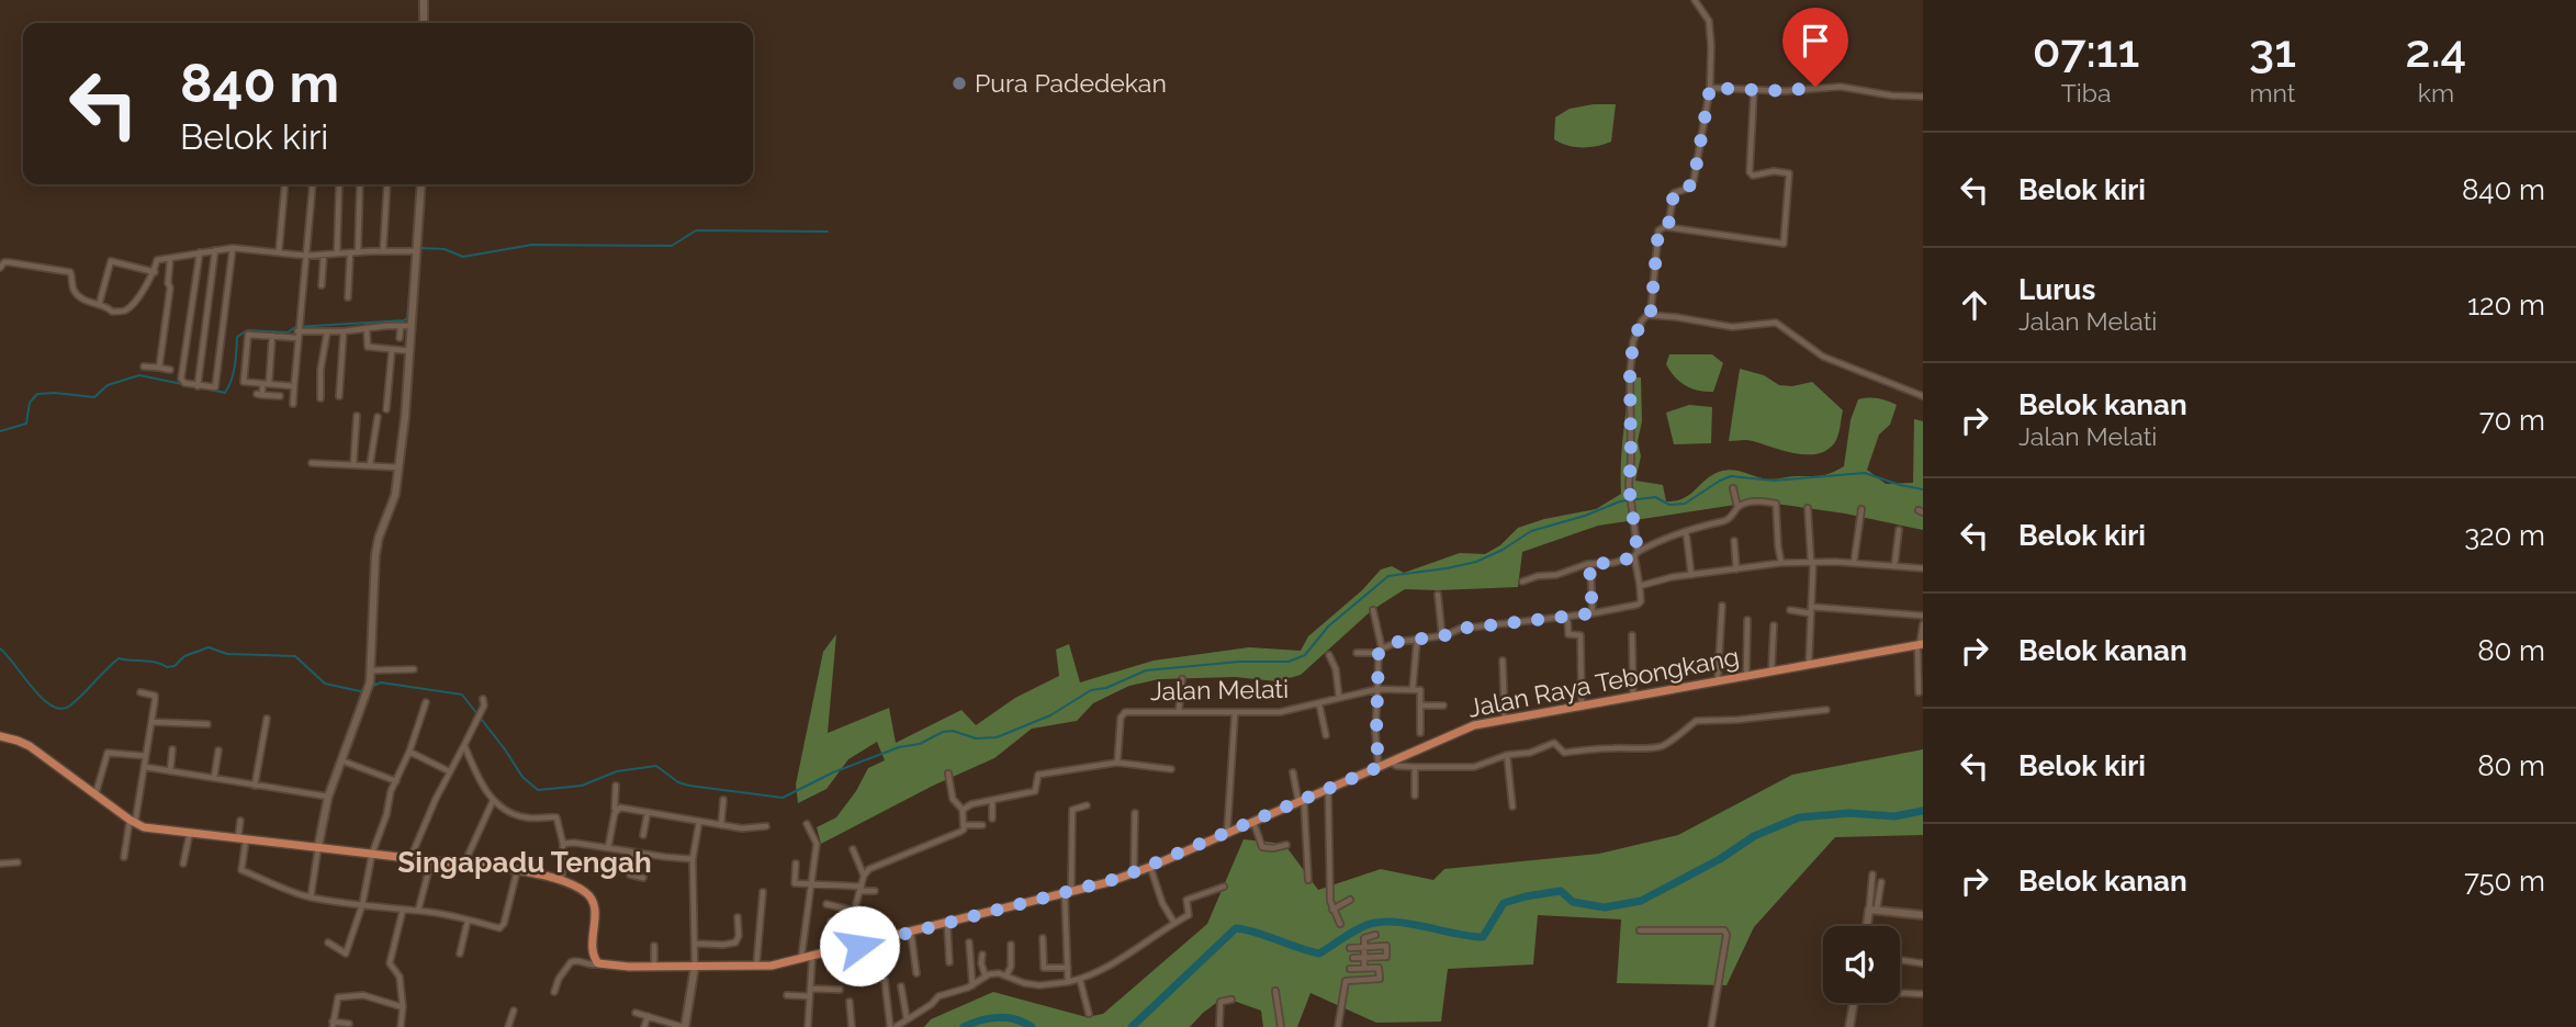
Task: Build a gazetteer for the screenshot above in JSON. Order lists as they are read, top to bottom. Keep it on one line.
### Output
{"streets":{"main road":["Jalan Raya Tebongkang"],"street":["Jalan Melati"]},"districts":["Singapadu Tengah"],"places":["Pura Padedekan"],"page":{"eta":["07:11","Tiba","31","mnt","2.4","km"],"turn":["840 m","Belok kiri"],"list":[{"name":"Belok kiri","value":"840 m"},{"name":"Lurus","note":"Jalan Melati","value":"120 m"},{"name":"Belok kanan","note":"Jalan Melati","value":"70 m"},{"name":"Belok kiri","value":"320 m"},{"name":"Belok kanan","value":"80 m"},{"name":"Belok kiri","value":"80 m"},{"name":"Belok kanan","value":"750 m"}]}}
